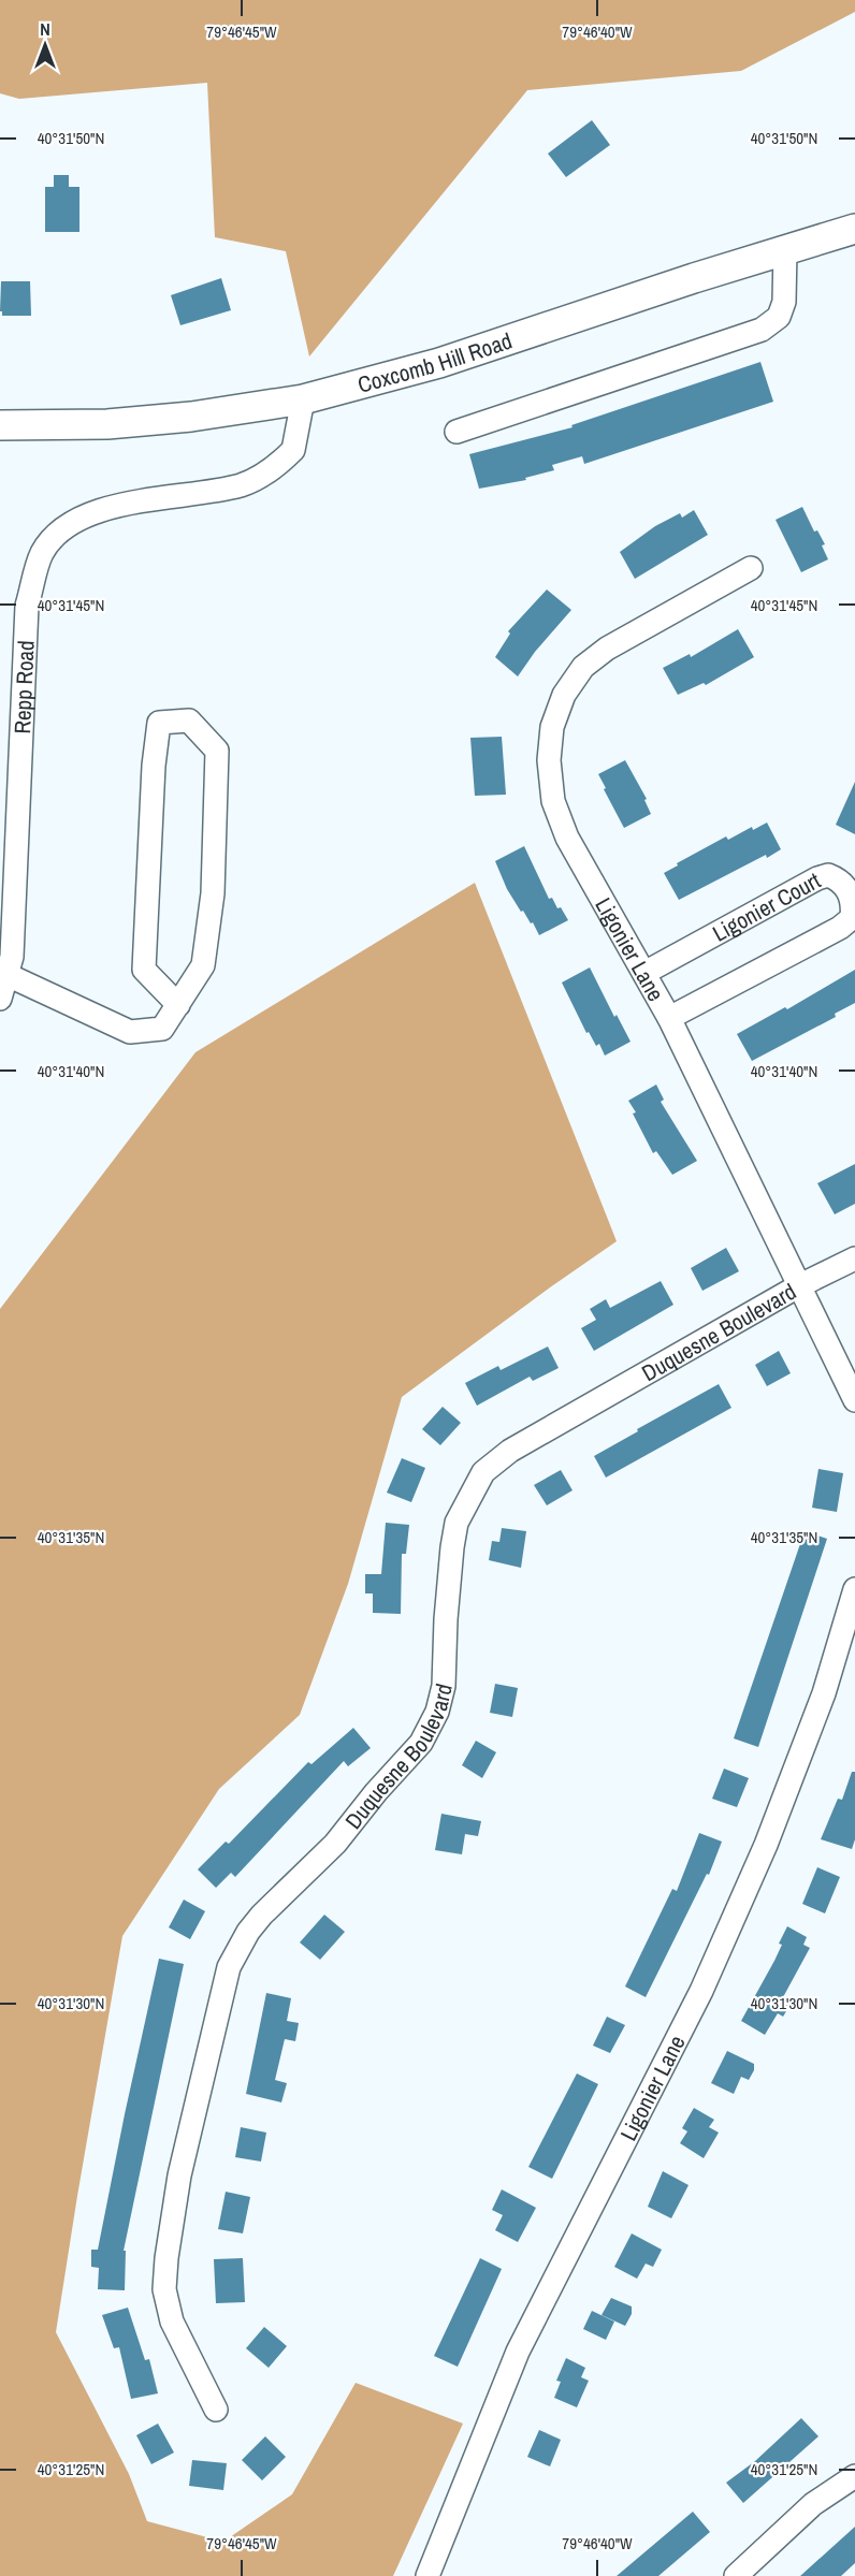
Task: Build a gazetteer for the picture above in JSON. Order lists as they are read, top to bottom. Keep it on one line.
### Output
{"streets":{"main road":["Coxcomb Hill Road"],"street":["Repp Road","Ligonier Court","Ligonier Lane","Duquesne Boulevard"]},"crossings":[["Coxcomb Hill Road","Repp Road"],["Ligonier Court","Ligonier Lane"],["Ligonier Lane","Duquesne Boulevard"]],"north":"top","coordinates":["79°46'45\"W","79°46'40\"W","40°31'50\"N","40°31'45\"N","40°31'40\"N","40°31'35\"N","40°31'30\"N","40°31'25\"N"]}
